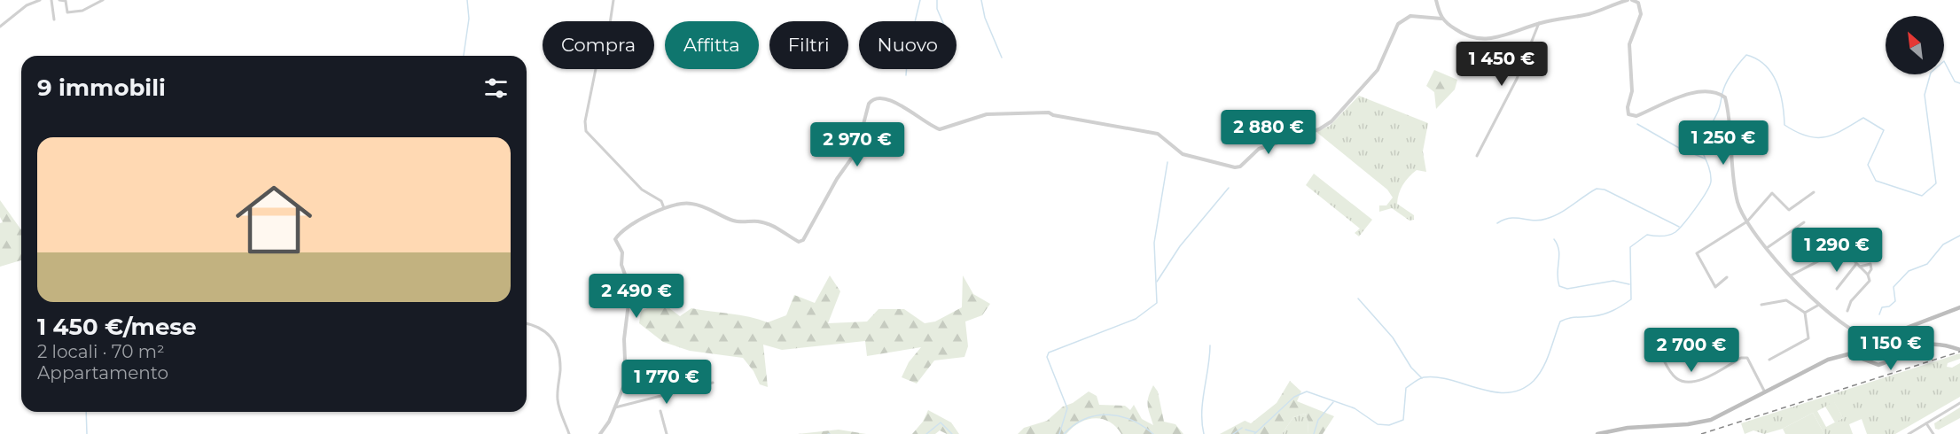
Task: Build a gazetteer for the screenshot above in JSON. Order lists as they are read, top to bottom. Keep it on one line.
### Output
{"north":"top left","page":{"chip":["Compra","Affitta","Filtri","Nuovo"],"price":["1 450 €","2 880 €","1 250 €","2 970 €","1 290 €","2 490 €","1 150 €","2 700 €","1 770 €"],"heading":"9 immobili","list":[{"name":"1 450 €/mese","note":"2 locali · 70 m² · Appartamento"}]}}
